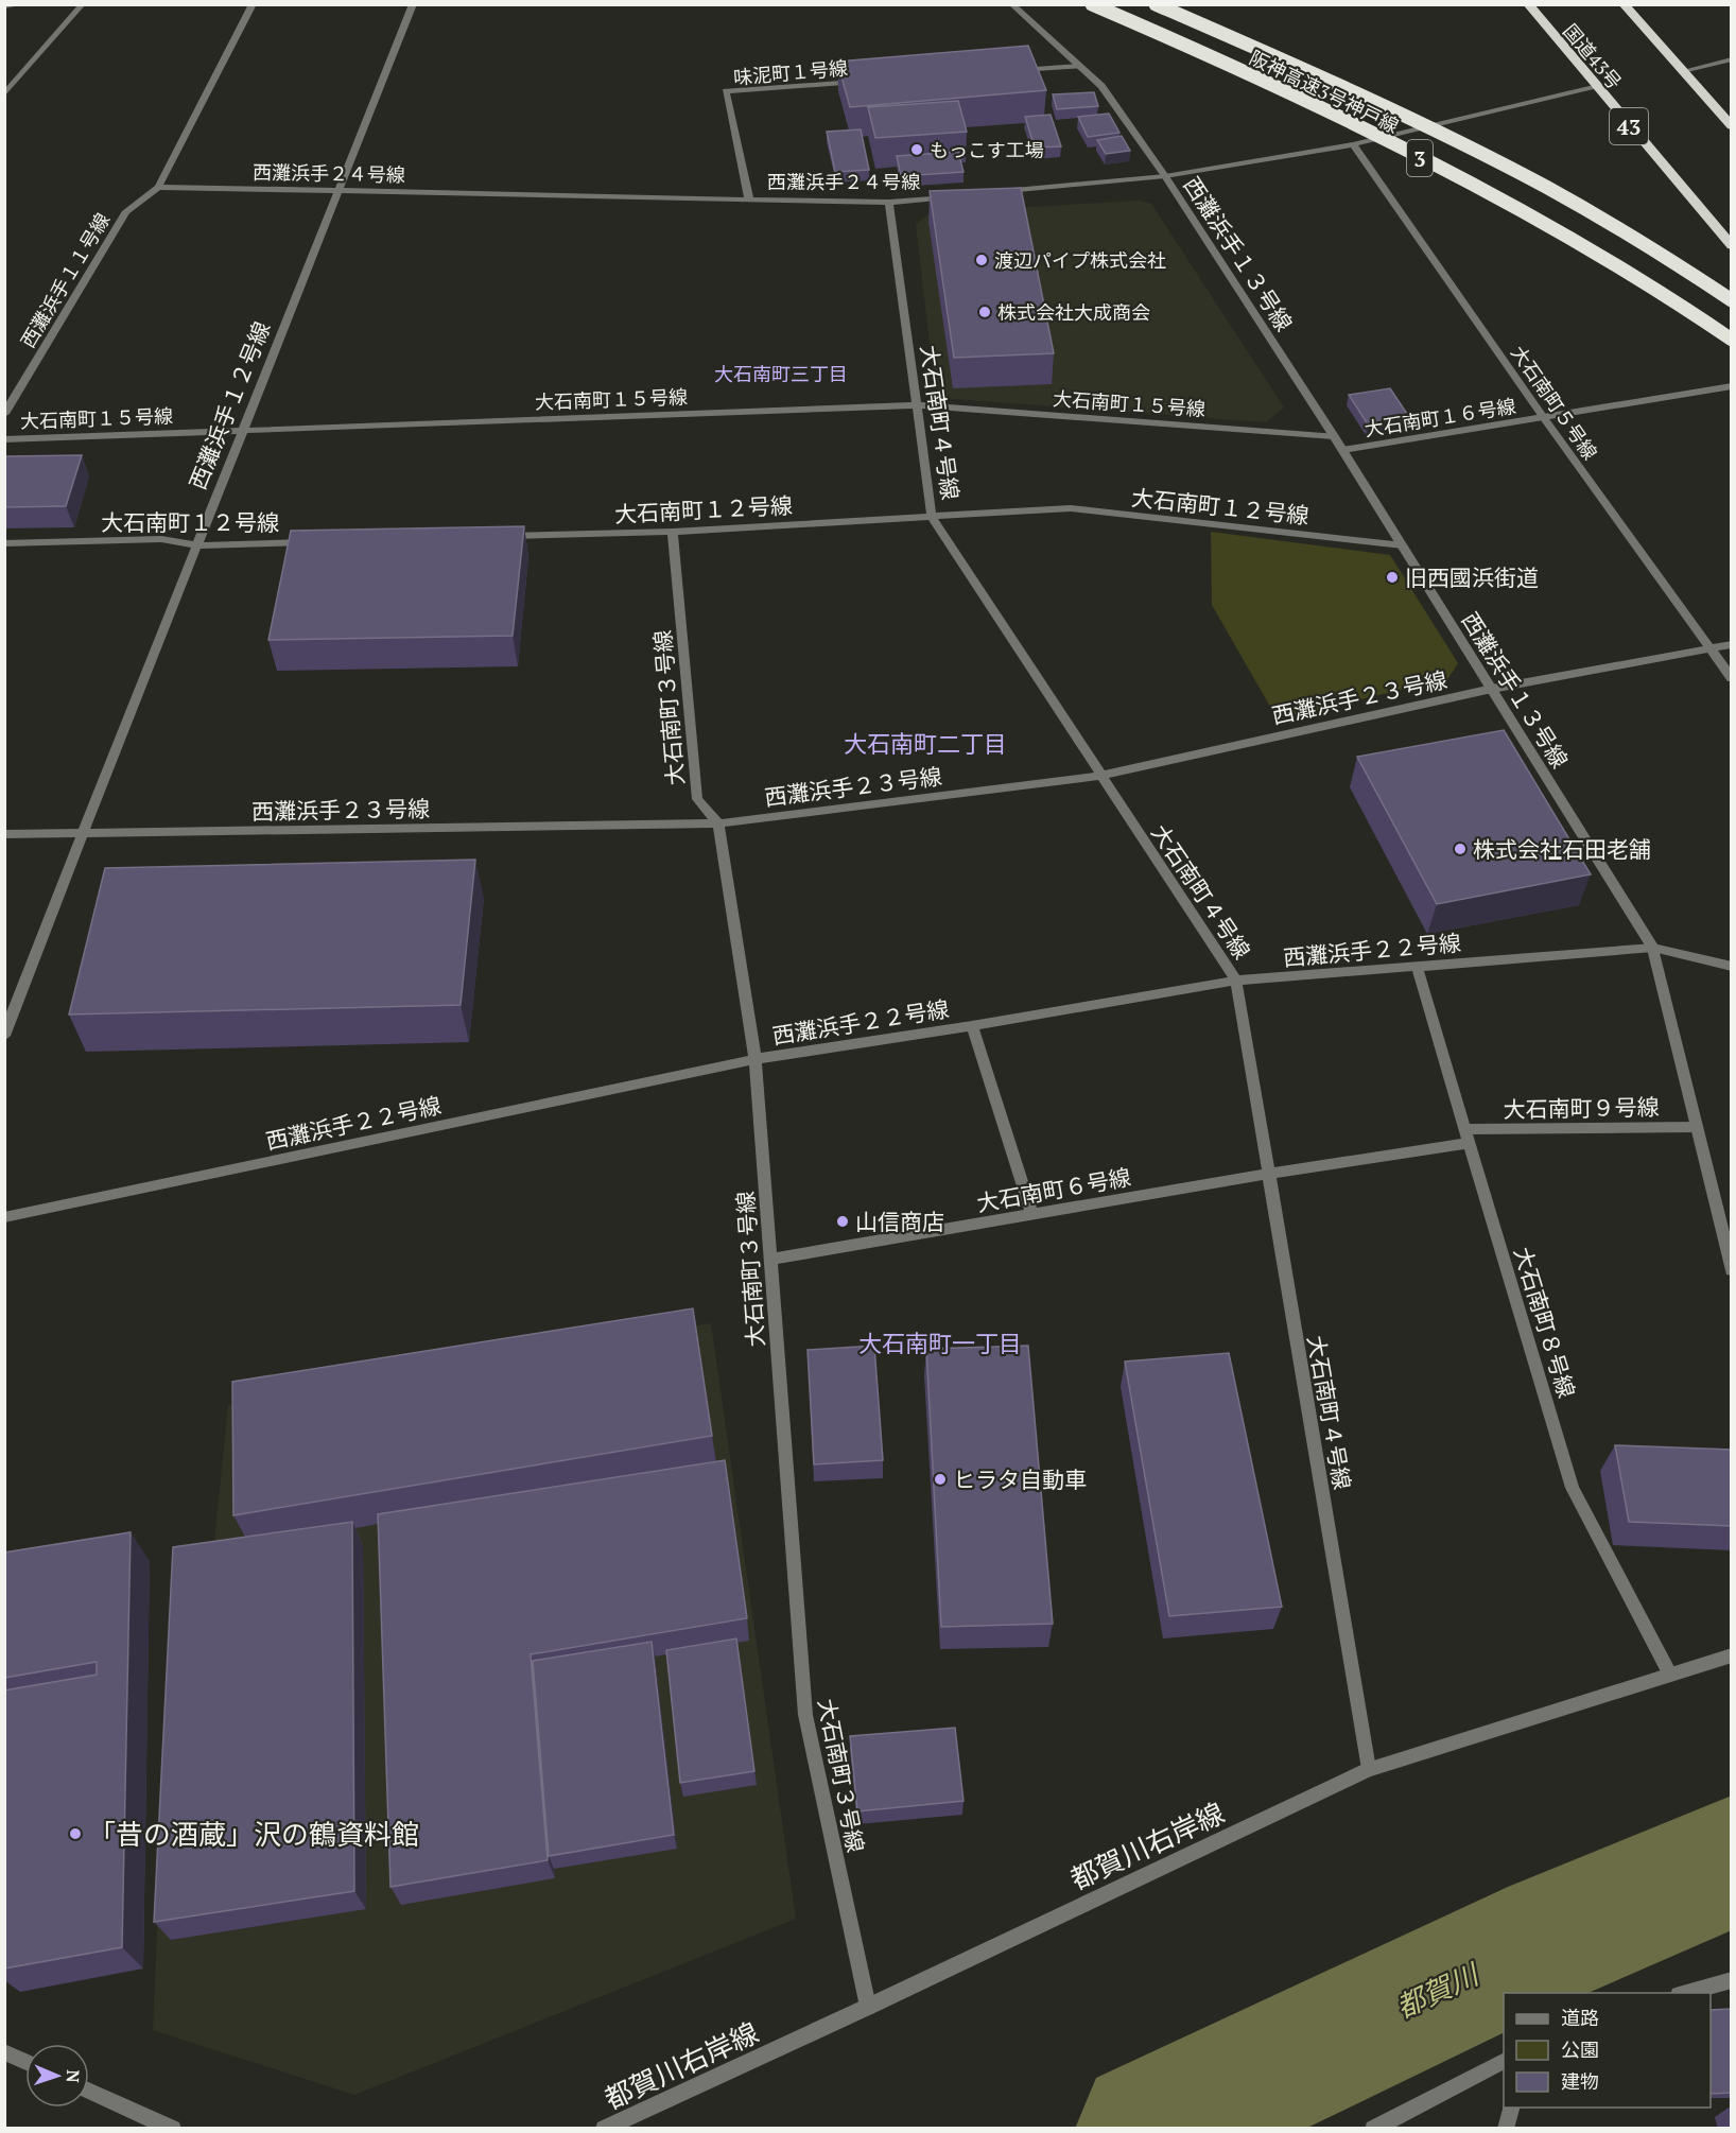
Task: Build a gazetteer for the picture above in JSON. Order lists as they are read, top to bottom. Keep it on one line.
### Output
{"streets":{"highway":["国道43号","阪神高速3号神戸線","43","3"],"street":["味泥町１号線","西灘浜手２４号線","西灘浜手１３号線","西灘浜手１１号線","大石南町１５号線","大石南町５号線","西灘浜手１２号線","大石南町１６号線","大石南町４号線","大石南町１２号線","西灘浜手２３号線","大石南町３号線","西灘浜手２２号線","大石南町９号線","大石南町６号線","大石南町８号線","都賀川右岸線"]},"crossings":[["味泥町１号線","西灘浜手２４号線"],["西灘浜手２４号線","西灘浜手１１号線"],["西灘浜手２４号線","西灘浜手１２号線"],["西灘浜手２４号線","大石南町４号線"],["西灘浜手１３号線","大石南町１５号線"],["西灘浜手１３号線","大石南町１６号線"],["西灘浜手１３号線","大石南町１２号線"],["西灘浜手１３号線","西灘浜手２３号線"],["西灘浜手１３号線","西灘浜手２２号線"],["西灘浜手１３号線","大石南町９号線"],["大石南町１５号線","西灘浜手１２号線"],["大石南町１５号線","大石南町４号線"],["大石南町５号線","大石南町１６号線"],["大石南町５号線","西灘浜手２３号線"],["西灘浜手１２号線","大石南町１２号線"],["西灘浜手１２号線","西灘浜手２３号線"],["大石南町４号線","大石南町１２号線"],["大石南町４号線","西灘浜手２３号線"],["大石南町４号線","西灘浜手２２号線"],["大石南町４号線","大石南町９号線"],["大石南町４号線","大石南町６号線"],["大石南町４号線","都賀川右岸線"],["大石南町１２号線","大石南町３号線"],["西灘浜手２３号線","大石南町３号線"],["大石南町３号線","西灘浜手２２号線"],["大石南町３号線","大石南町６号線"],["大石南町３号線","都賀川右岸線"],["西灘浜手２２号線","大石南町８号線"],["大石南町９号線","大石南町６号線"],["大石南町９号線","大石南町８号線"],["大石南町８号線","都賀川右岸線"]],"districts":["大石南町三丁目","大石南町二丁目","大石南町一丁目"],"water":["都賀川"],"places":["もっこす工場","渡辺パイプ株式会社","株式会社大成商会","旧西國浜街道","株式会社石田老舗","山信商店","ヒラタ自動車","「昔の酒蔵」沢の鶴資料館"],"legend":["道路","公園","建物"],"north":"right"}
